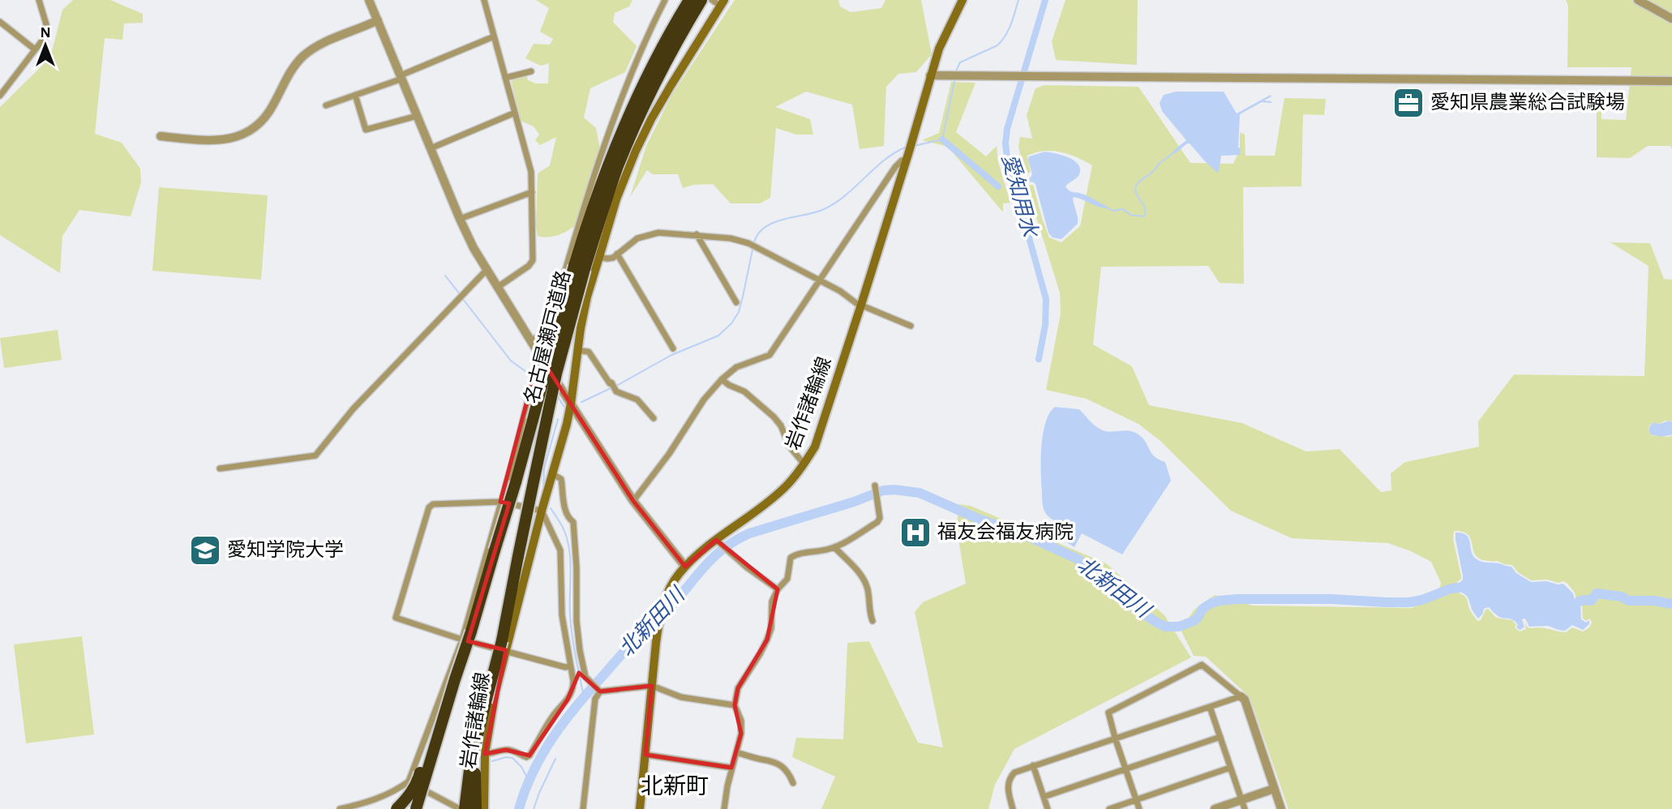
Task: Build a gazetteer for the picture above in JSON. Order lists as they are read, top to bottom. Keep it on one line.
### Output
{"streets":{"highway":["名古屋瀬戸道路"],"main road":["岩作諸輪線"]},"crossings":[["名古屋瀬戸道路","岩作諸輪線"]],"districts":["北新町"],"water":["愛知用水","北新田川"],"places":{"office":["愛知県農業総合試験場"],"hospital":["福友会福友病院"],"school or university":["愛知学院大学"]},"north":"top"}
